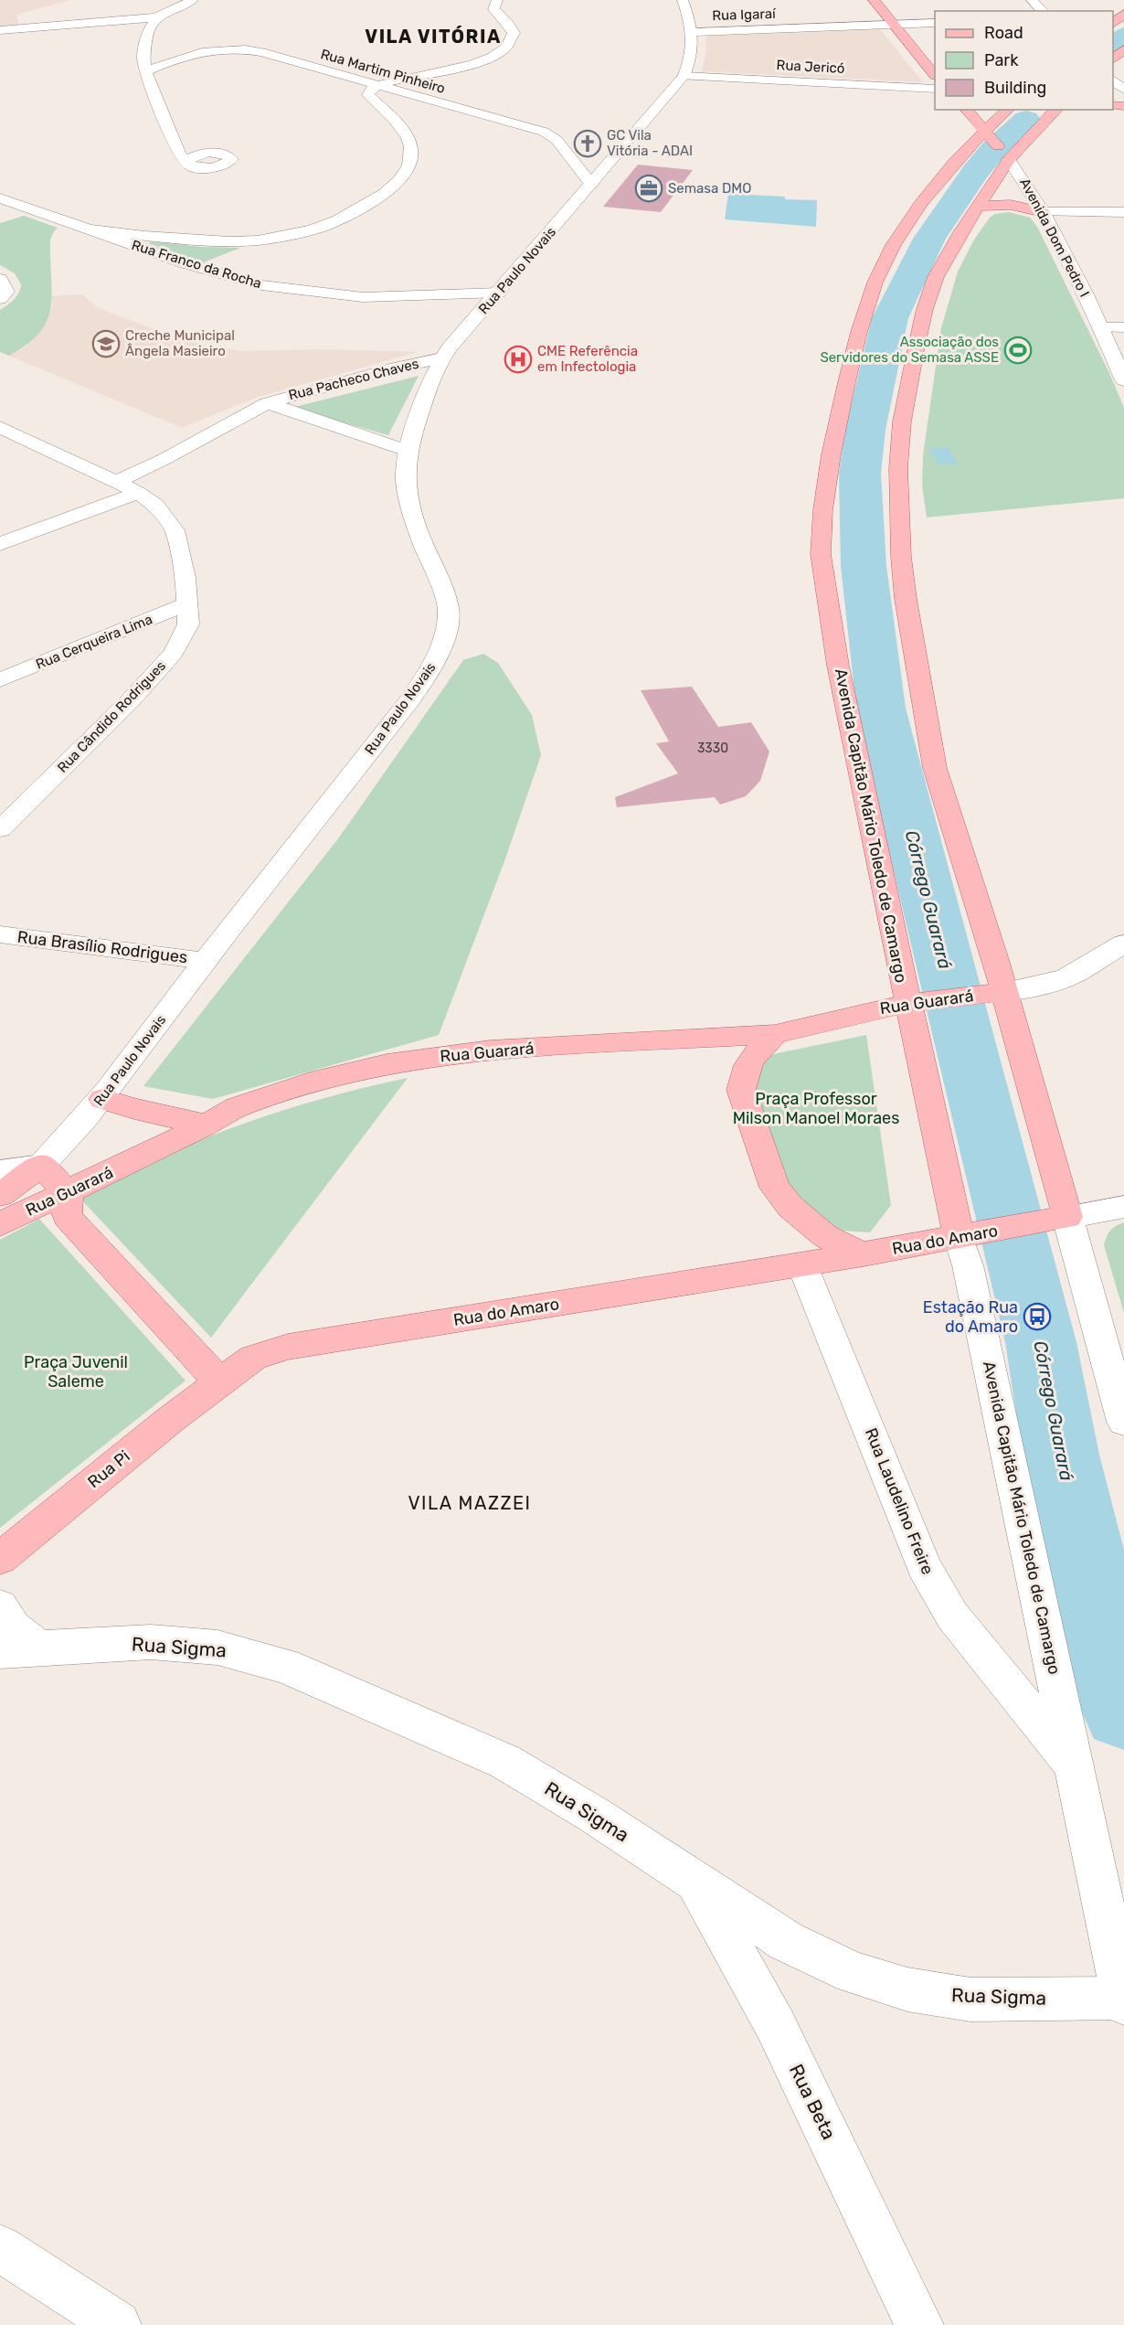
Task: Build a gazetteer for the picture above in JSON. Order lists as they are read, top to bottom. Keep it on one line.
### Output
{"streets":{"main road":["Avenida Dom Pedro I","Rua Paulo Novais","Avenida Capitão Mário Toledo de Camargo","Rua Guarará","Rua do Amaro","Rua Pi"],"street":["Rua Igaraí","Rua Jericó","Rua Martim Pinheiro","Rua Franco da Rocha","Rua Pacheco Chaves","Rua Cerqueira Lima","Rua Cândido Rodrigues","Rua Brasílio Rodrigues","Rua Laudelino Freire","Rua Sigma","Rua Beta"]},"crossings":[["Rua Igaraí","Rua Paulo Novais"],["Rua Jericó","Rua Paulo Novais"],["Rua Martim Pinheiro","Rua Paulo Novais"],["Avenida Dom Pedro I","Avenida Capitão Mário Toledo de Camargo"],["Rua Franco da Rocha","Rua Paulo Novais"],["Rua Paulo Novais","Rua Pacheco Chaves"],["Rua Paulo Novais","Rua Brasílio Rodrigues"],["Rua Pacheco Chaves","Rua Cândido Rodrigues"],["Rua Cerqueira Lima","Rua Cândido Rodrigues"],["Avenida Capitão Mário Toledo de Camargo","Rua Guarará"],["Avenida Capitão Mário Toledo de Camargo","Rua do Amaro"],["Avenida Capitão Mário Toledo de Camargo","Rua Laudelino Freire"],["Avenida Capitão Mário Toledo de Camargo","Rua Sigma"],["Rua do Amaro","Rua Pi"],["Rua do Amaro","Rua Laudelino Freire"],["Rua Sigma","Rua Beta"]],"districts":["VILA VITÓRIA","VILA MAZZEI"],"water":["Córrego Guarará"],"parks":["Praça Professor Milson Manoel Moraes","Praça Juvenil Saleme"],"places":{"church":["GC Vila Vitória - ADAI"],"office":["Semasa DMO"],"school or university":["Creche Municipal Ângela Masieiro"],"sports":["Associação dos Servidores do Semasa ASSE"],"hospital":["CME Referência em Infectologia"],"bus stop":["Estação Rua do Amaro"]},"house_numbers":["3330"],"legend":["Road","Park","Building"]}
